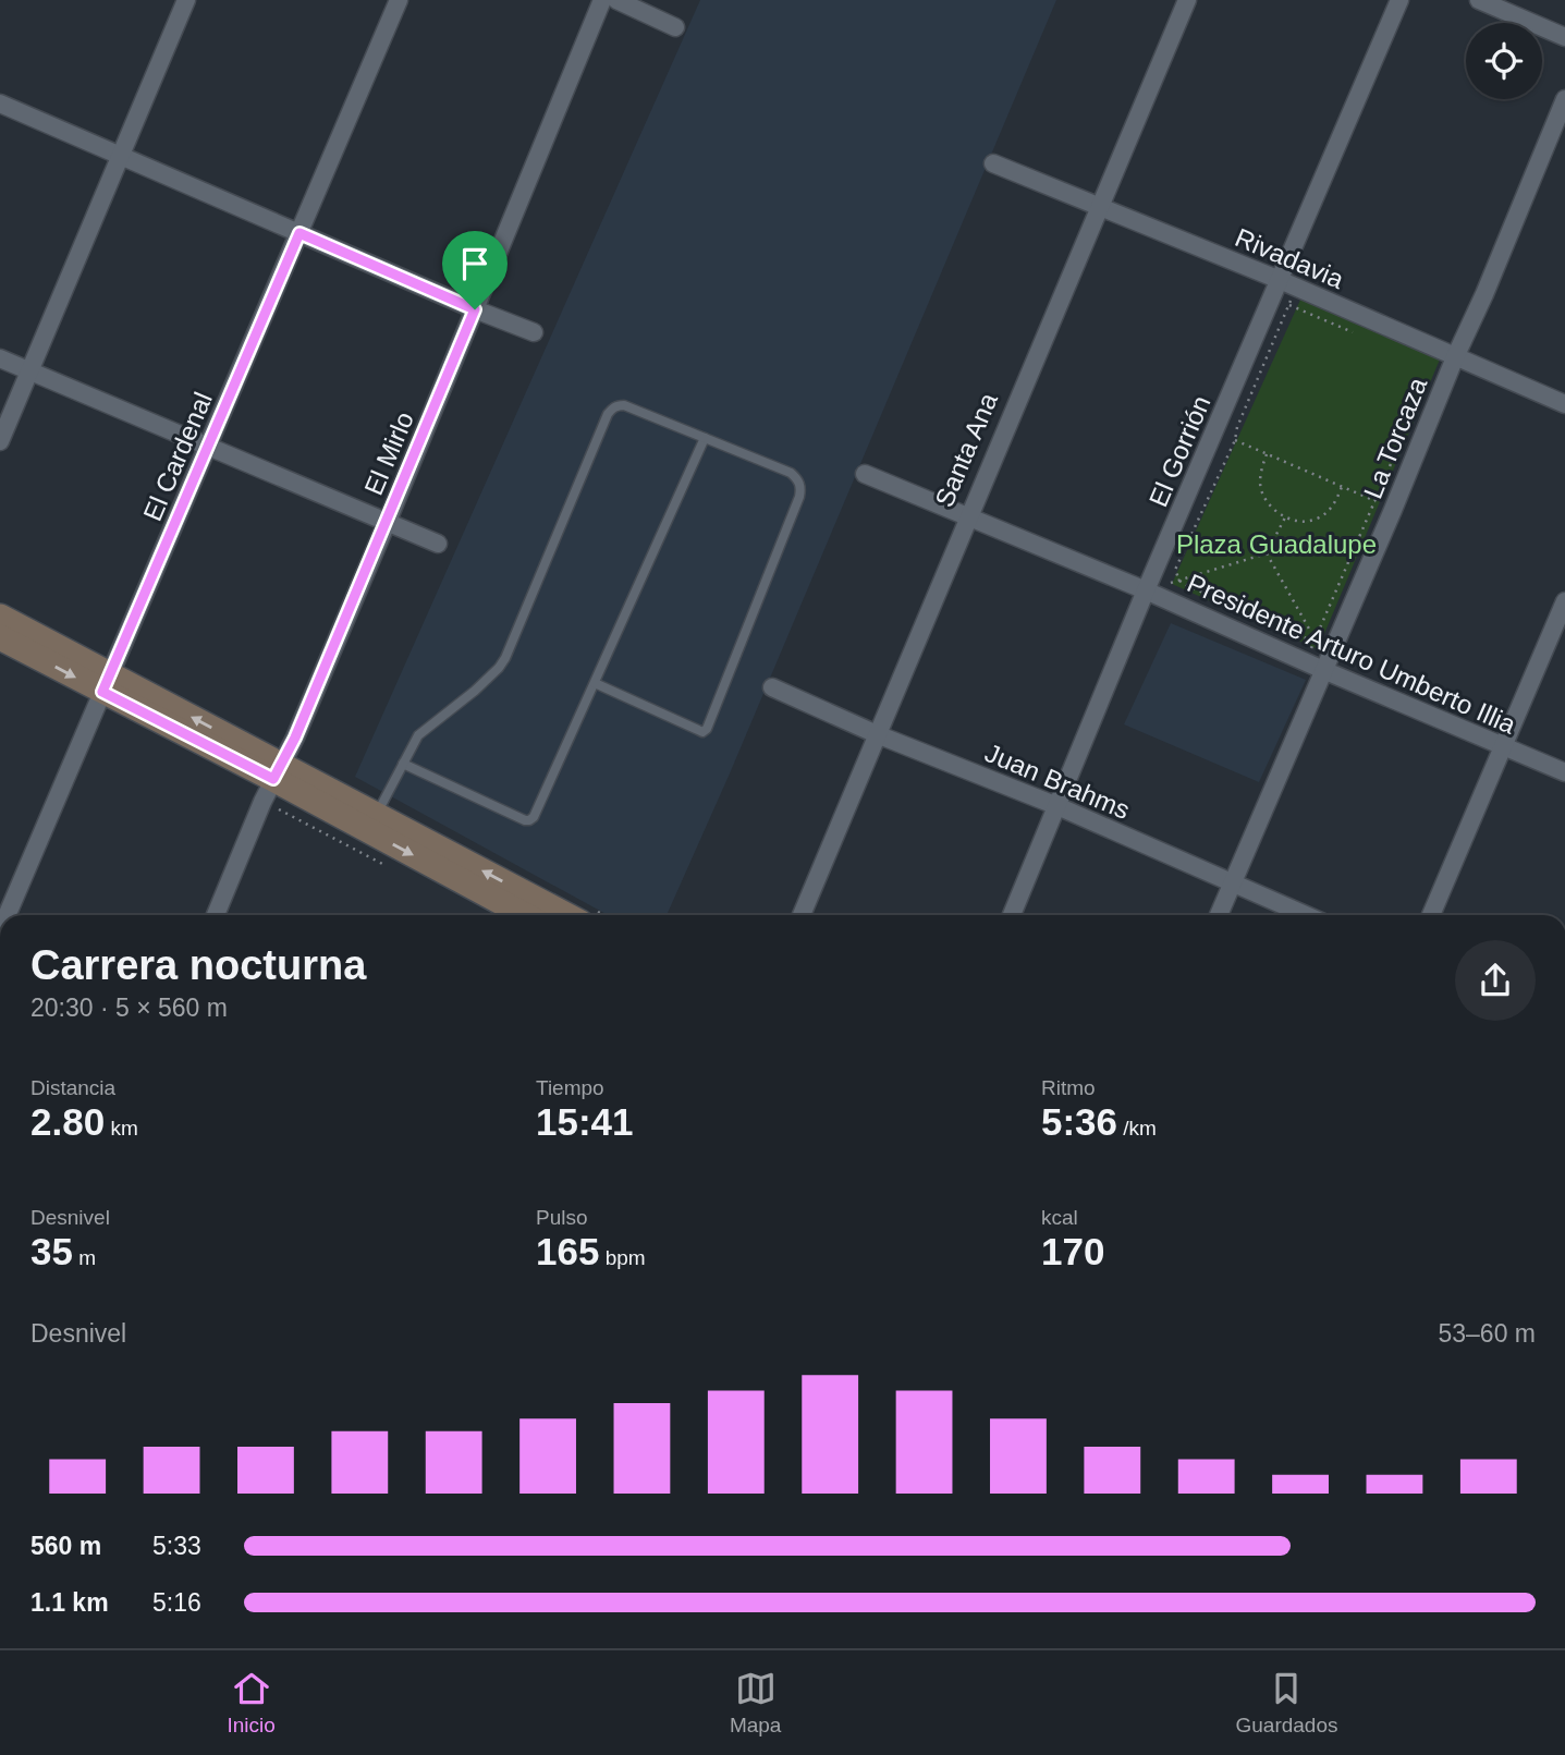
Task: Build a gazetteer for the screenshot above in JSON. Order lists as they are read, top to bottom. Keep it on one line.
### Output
{"streets":{"street":["Rivadavia","La Torcaza","Santa Ana","El Gorrión","El Mirlo","El Cardenal","Presidente Arturo Umberto Illia","Juan Brahms"]},"crossings":[["Rivadavia","La Torcaza"],["Rivadavia","Santa Ana"],["Rivadavia","El Gorrión"],["La Torcaza","Presidente Arturo Umberto Illia"],["La Torcaza","Juan Brahms"],["Santa Ana","Presidente Arturo Umberto Illia"],["Santa Ana","Juan Brahms"],["El Gorrión","Presidente Arturo Umberto Illia"],["El Gorrión","Juan Brahms"]],"parks":["Plaza Guadalupe"],"page":{"heading":["Carrera nocturna","20:30 · 5 × 560 m"],"stats":[["Distancia","2.80 km"],["Tiempo","15:41"],["Ritmo","5:36 /km"],["Desnivel","35 m"],["Pulso","165 bpm"],["kcal","170"]],"chart":["Desnivel","53–60 m"],"list":[{"name":"560 m","note":"5:33"},{"name":"1.1 km","note":"5:16"}],"tabs":["Inicio","Mapa","Guardados"]}}
